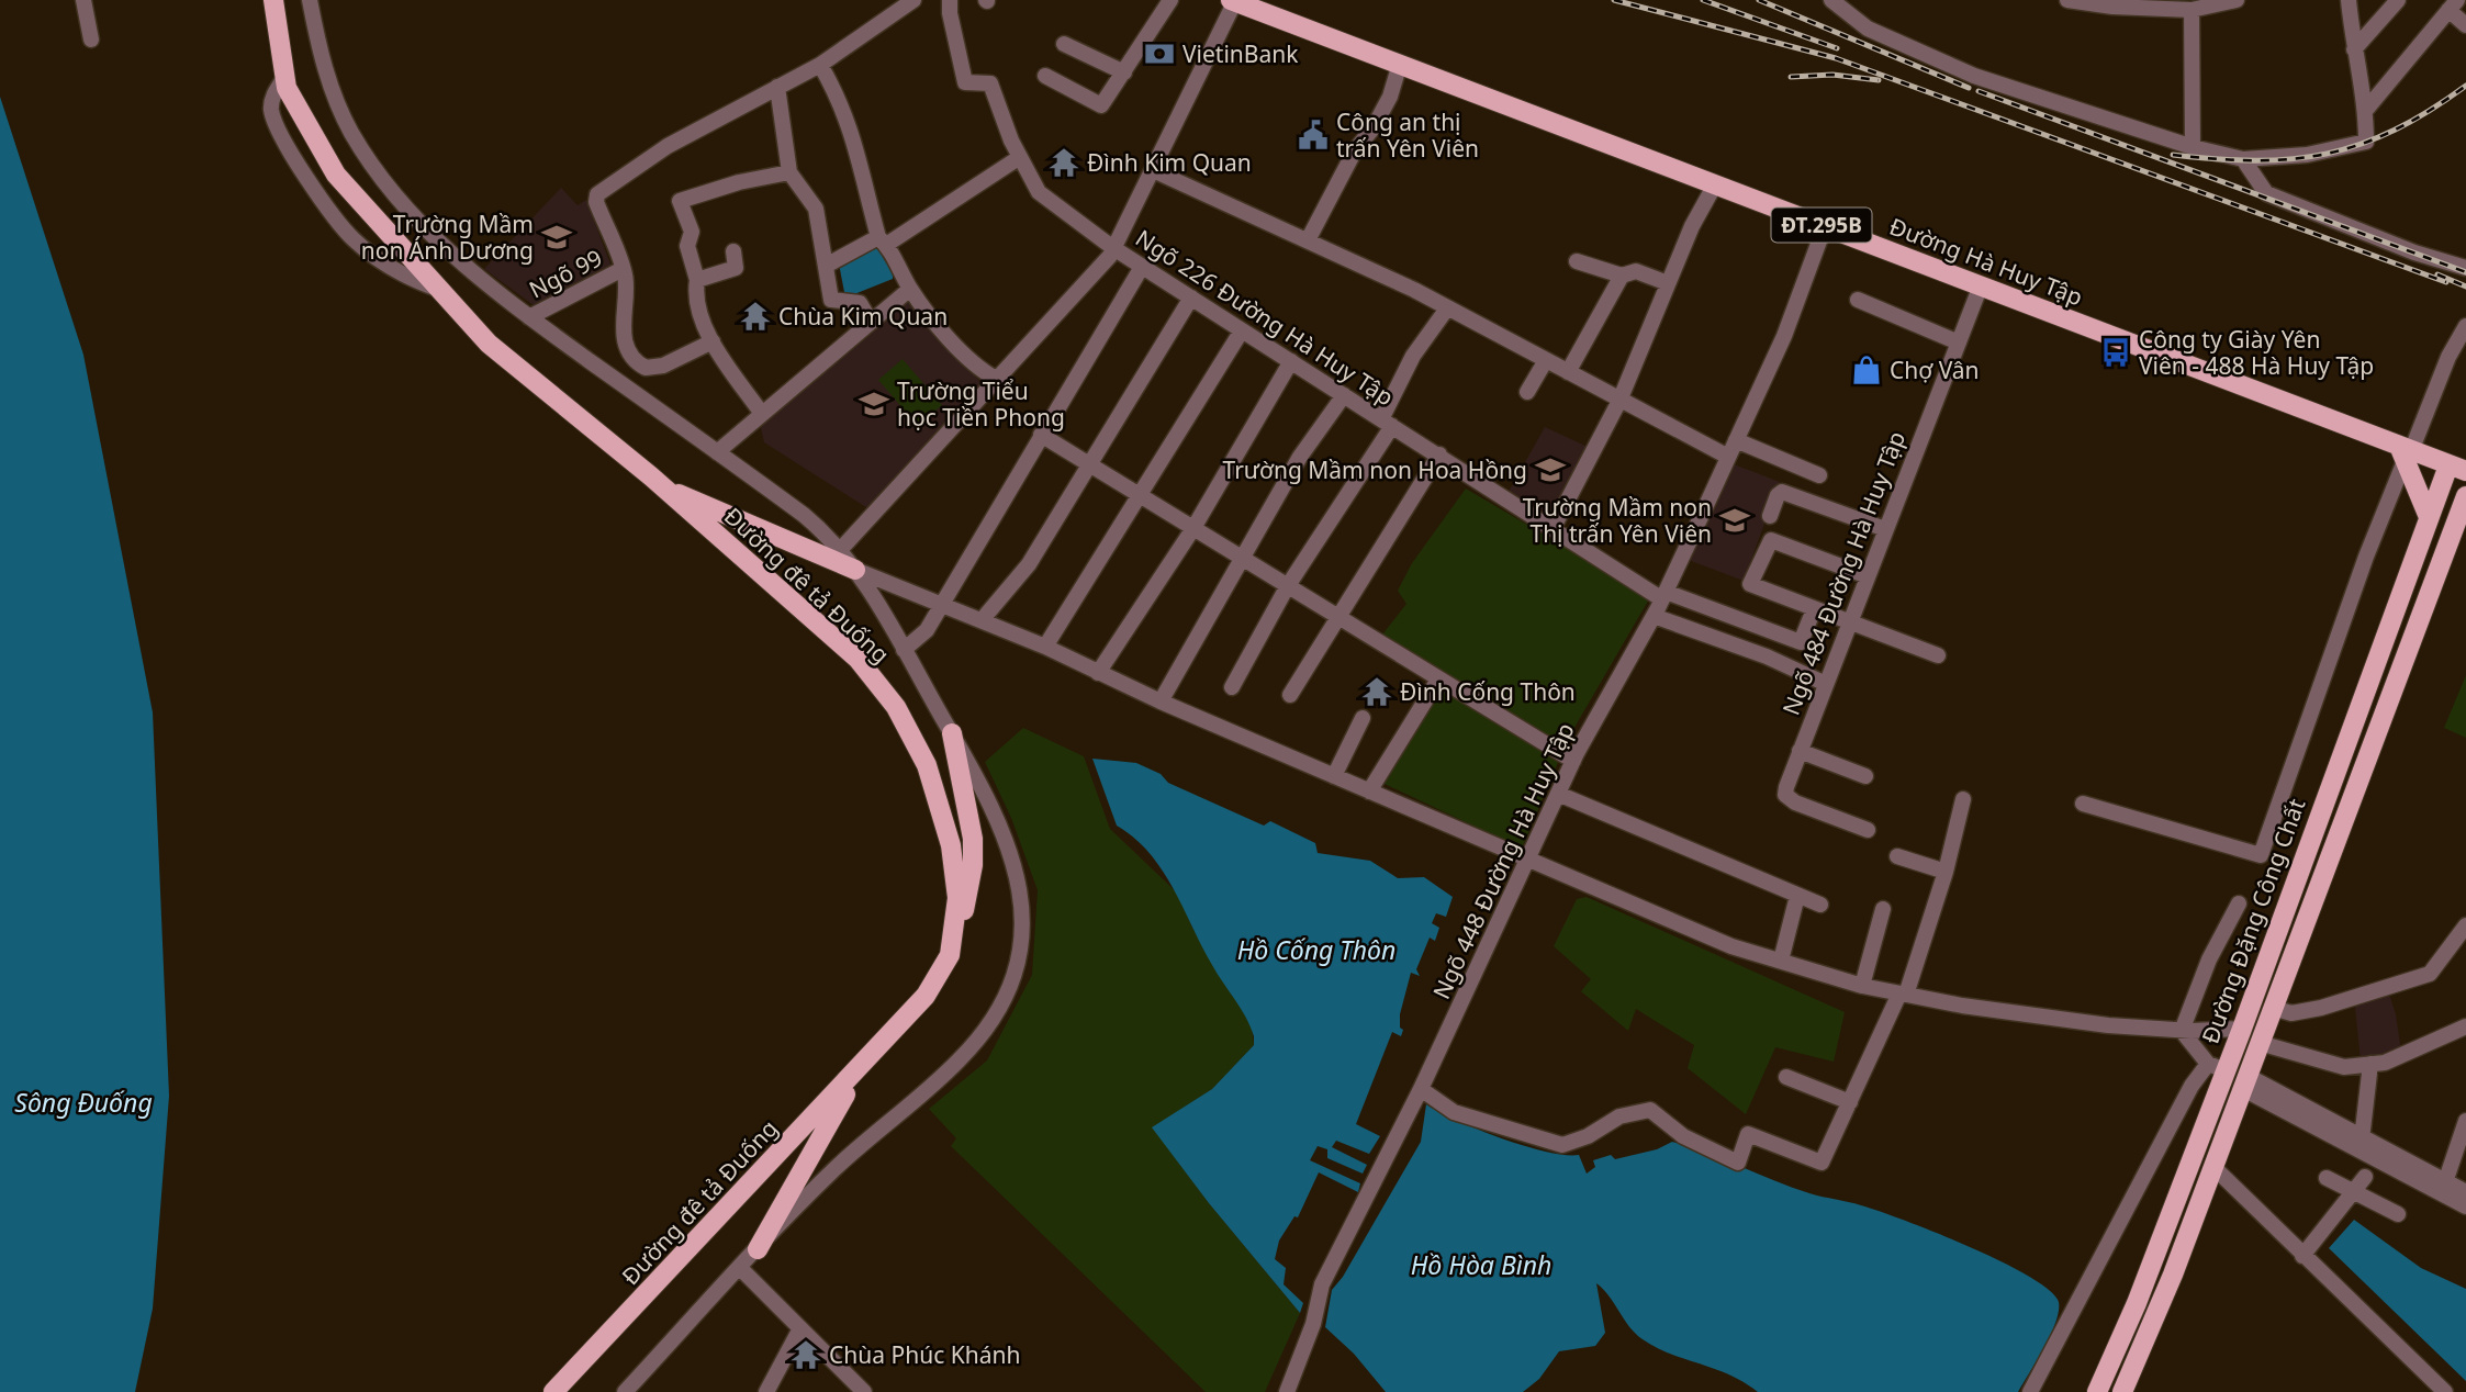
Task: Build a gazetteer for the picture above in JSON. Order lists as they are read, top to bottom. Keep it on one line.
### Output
{"streets":{"main road":["ĐT.295B","Đường Hà Huy Tập","Đường đê tả Đuống","Đường Đặng Công Chất"],"street":["Ngõ 99","Ngõ 226 Đường Hà Huy Tập","Ngõ 484 Đường Hà Huy Tập","Ngõ 448 Đường Hà Huy Tập"]},"crossings":[["Đường Hà Huy Tập","Ngõ 484 Đường Hà Huy Tập"],["Đường Hà Huy Tập","Ngõ 448 Đường Hà Huy Tập"],["Đường Hà Huy Tập","Đường Đặng Công Chất"],["Ngõ 226 Đường Hà Huy Tập","Ngõ 448 Đường Hà Huy Tập"]],"water":["Hồ Cống Thôn","Sông Đuống","Hồ Hòa Bình"],"places":{"bank":["VietinBank"],"public building":["Công an thị trấn Yên Viên"],"temple":["Đình Kim Quan","Chùa Kim Quan","Đình Cống Thôn","Chùa Phúc Khánh"],"school or university":["Trường Mầm non Ánh Dương","Trường Tiểu học Tiền Phong","Trường Mầm non Hoa Hồng","Trường Mầm non Thị trấn Yên Viên"],"bus stop":["Công ty Giày Yên Viên - 488 Hà Huy Tập"],"shop":["Chợ Vân"]}}
